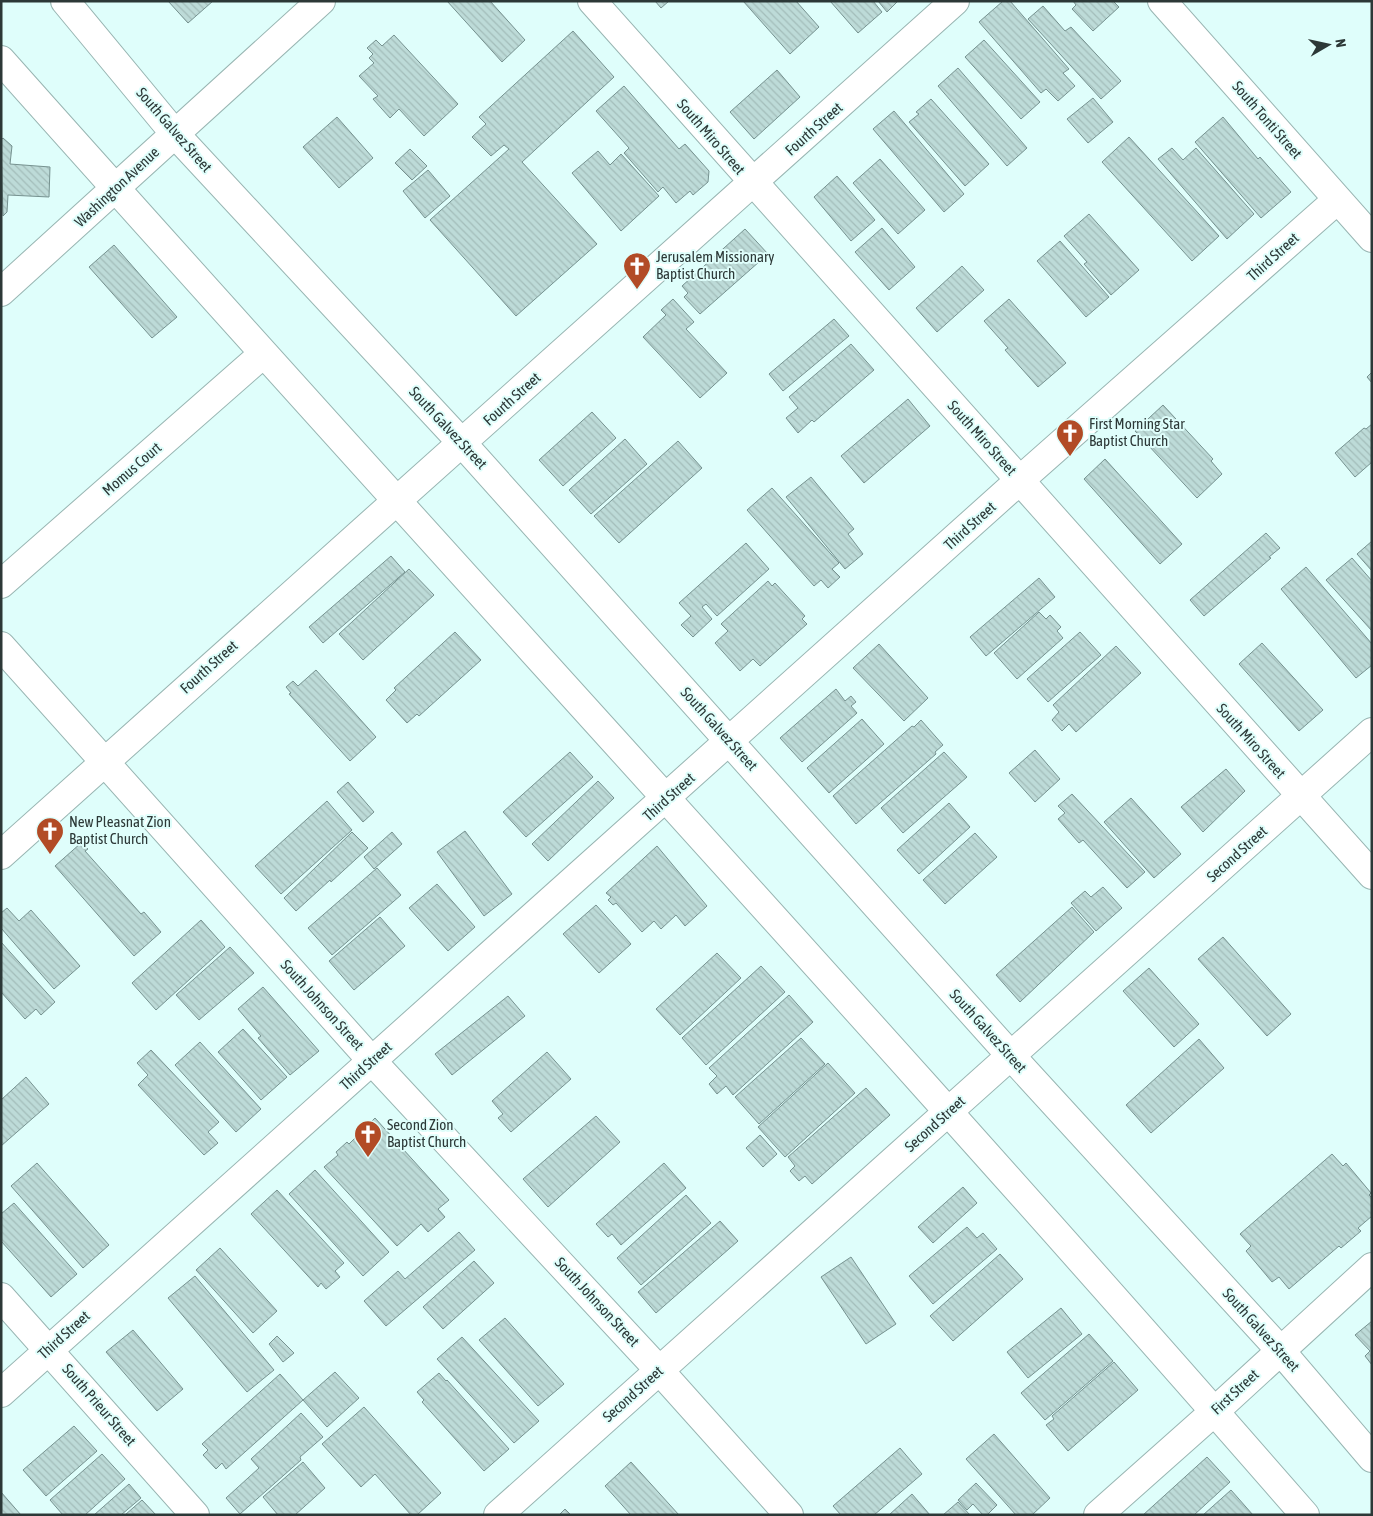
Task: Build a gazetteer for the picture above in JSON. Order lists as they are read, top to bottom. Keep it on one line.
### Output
{"streets":{"street":["South Tonti Street","Fourth Street","South Galvez Street","South Miro Street","Washington Avenue","Third Street","Momus Court","Second Street","South Johnson Street","First Street","South Prieur Street"]},"crossings":[["South Tonti Street","Third Street"],["Fourth Street","South Galvez Street"],["Fourth Street","South Miro Street"],["Fourth Street","South Johnson Street"],["South Galvez Street","Washington Avenue"],["South Galvez Street","Third Street"],["South Galvez Street","Second Street"],["South Galvez Street","First Street"],["South Miro Street","Third Street"],["South Miro Street","Second Street"],["Third Street","South Johnson Street"],["Third Street","South Prieur Street"],["Second Street","South Johnson Street"]],"places":{"church":["Jerusalem Missionary Baptist Church","First Morning Star Baptist Church","New Pleasnat Zion Baptist Church","Second Zion Baptist Church"]},"north":"right"}
